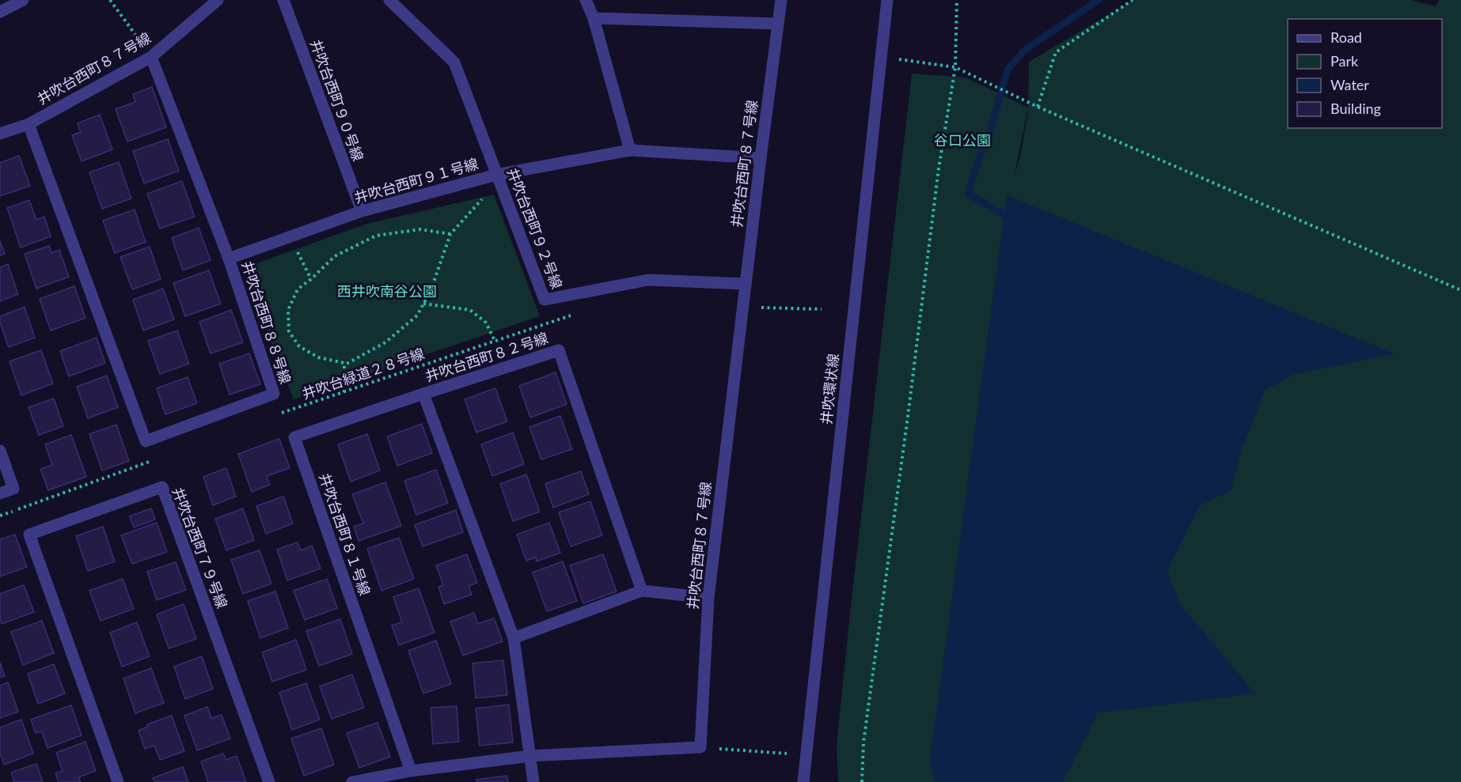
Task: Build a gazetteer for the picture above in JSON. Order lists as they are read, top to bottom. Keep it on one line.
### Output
{"streets":{"street":["井吹台西町８７号線","井吹台西町９０号線","井吹台西町９１号線","井吹台西町９２号線","井吹台西町８８号線","井吹台西町８２号線","井吹環状線","井吹台西町８１号線","井吹台西町７９号線"],"path":["井吹台緑道２８号線"]},"crossings":[["井吹台西町８７号線","井吹台西町９１号線"],["井吹台西町８７号線","井吹台西町９２号線"],["井吹台西町８７号線","井吹台西町８８号線"],["井吹台西町９０号線","井吹台西町９１号線"],["井吹台西町９１号線","井吹台西町９２号線"],["井吹台西町９１号線","井吹台西町８８号線"],["井吹台西町８２号線","井吹台西町８１号線"]],"parks":["谷口公園","西井吹南谷公園"],"legend":["Road","Park","Water","Building"]}
